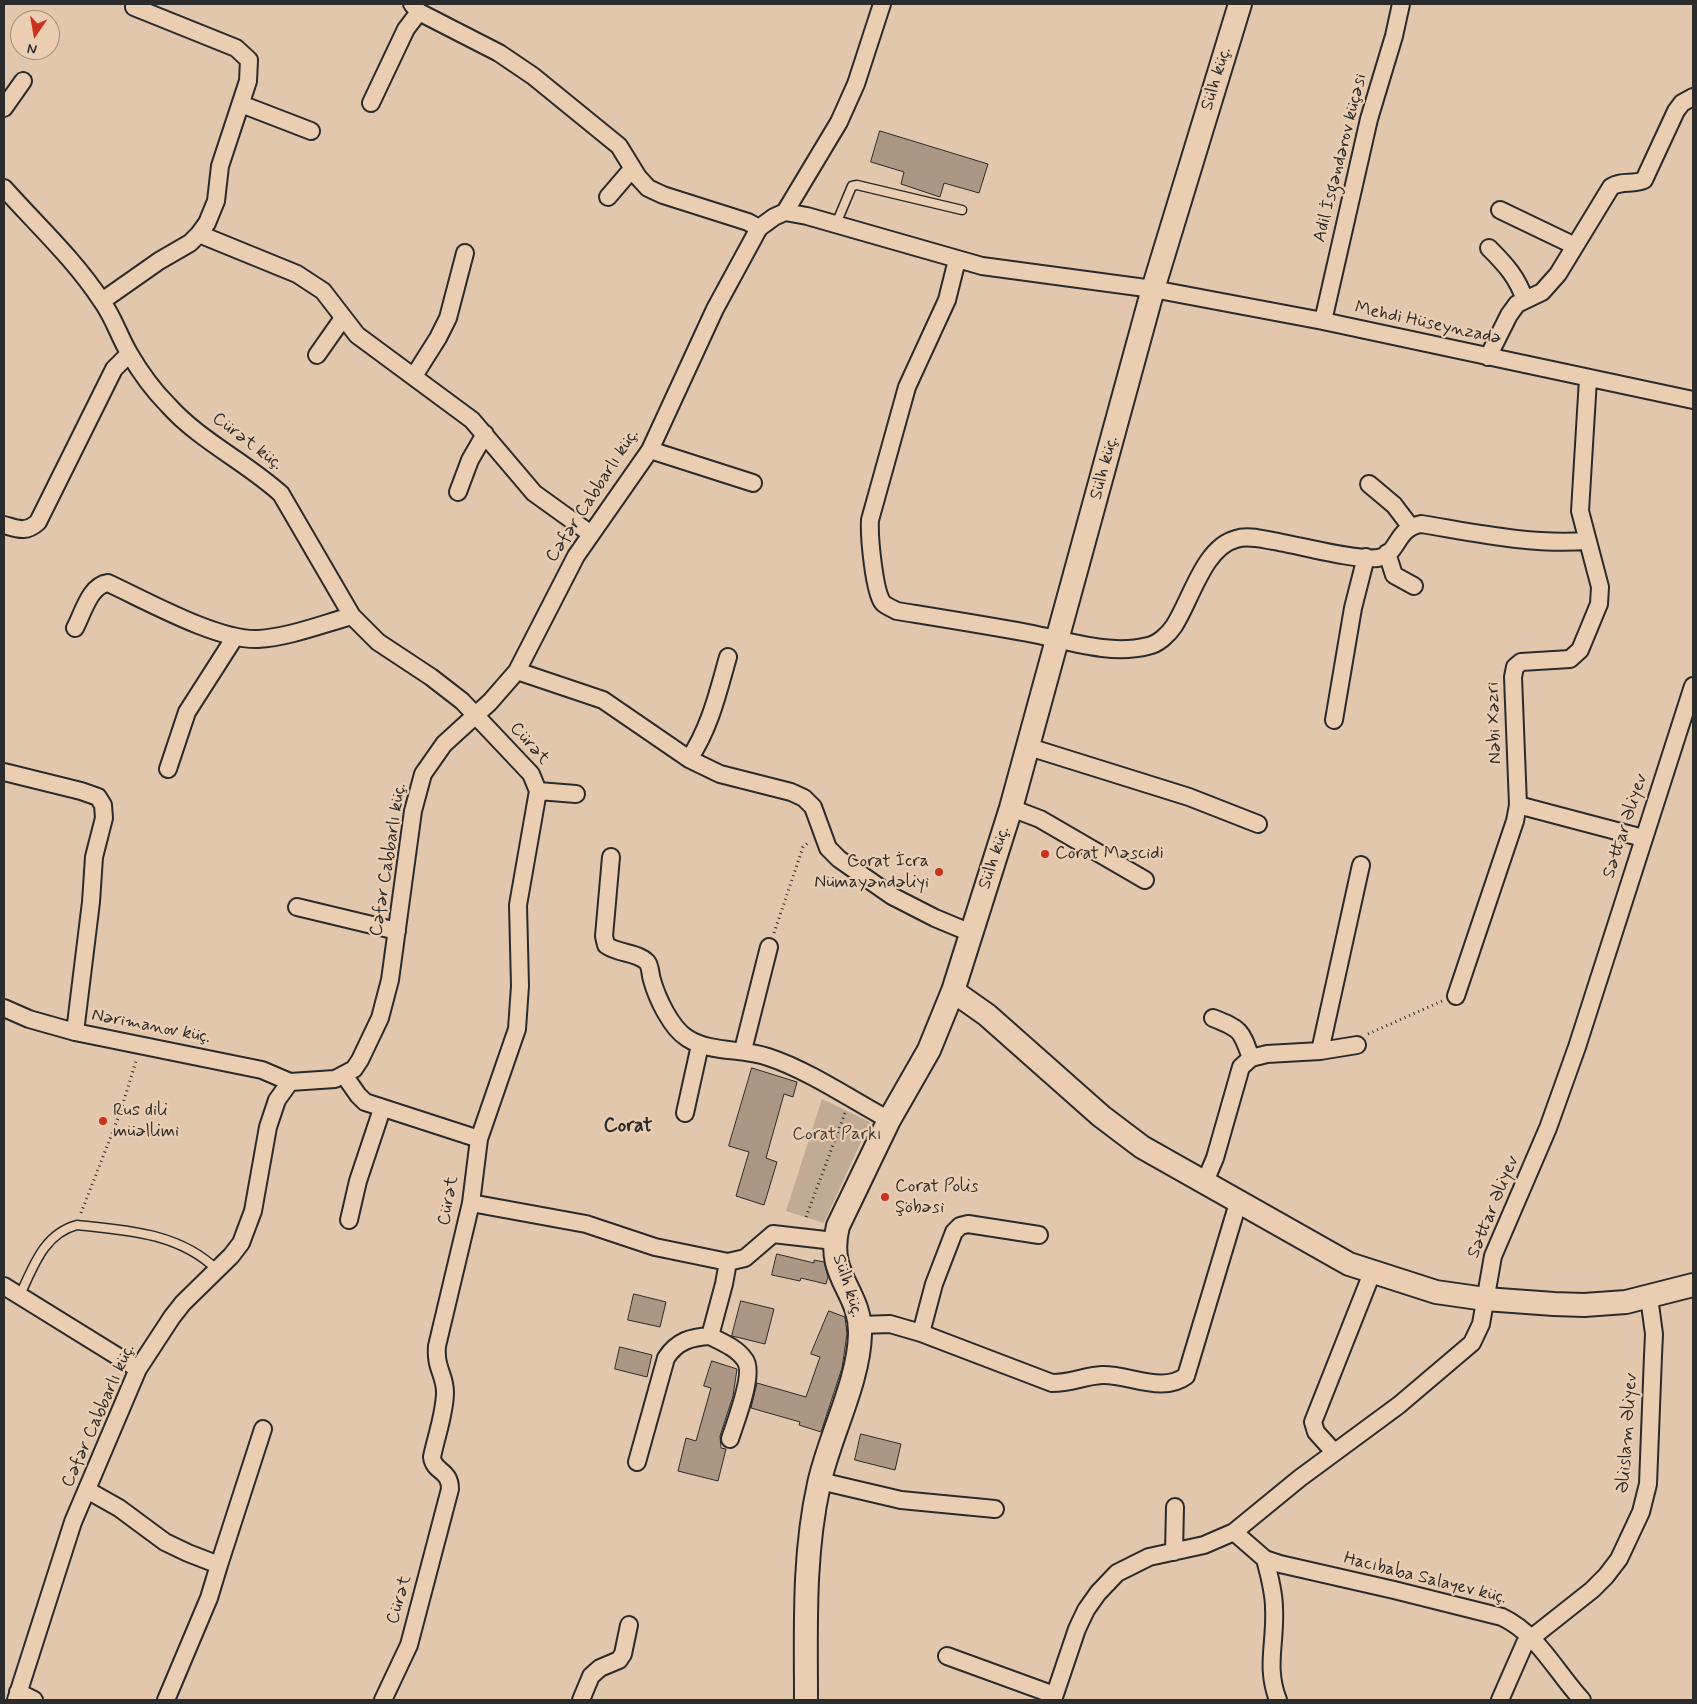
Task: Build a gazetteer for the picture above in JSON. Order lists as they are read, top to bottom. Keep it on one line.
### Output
{"streets":{"street":["Sülh küç.","Adil İsgəndərov küçəsi","Mehdi Hüseynzadə","Cürət küç.","Cəfər Cabbarlı küç.","Nəbi Xəzri","Cürət","Səttar Əliyev","Nərimanov küç.","Əliislam Əliyev","Hacıbaba Salayev küç."]},"crossings":[["Sülh küç.","Mehdi Hüseynzadə"],["Adil İsgəndərov küçəsi","Mehdi Hüseynzadə"],["Mehdi Hüseynzadə","Cəfər Cabbarlı küç."],["Mehdi Hüseynzadə","Nəbi Xəzri"],["Cürət küç.","Cəfər Cabbarlı küç."],["Cürət küç.","Cürət"],["Cəfər Cabbarlı küç.","Cürət"],["Cəfər Cabbarlı küç.","Nərimanov küç."],["Səttar Əliyev","Hacıbaba Salayev küç."],["Əliislam Əliyev","Hacıbaba Salayev küç."]],"districts":["Corat"],"parks":["Corat Parkı"],"places":["Corat Məscidi","Corat İcra Nümayəndəliyi","Rus dili müəllimi","Corat Polis Şöbəsi"],"north":"bottom"}
